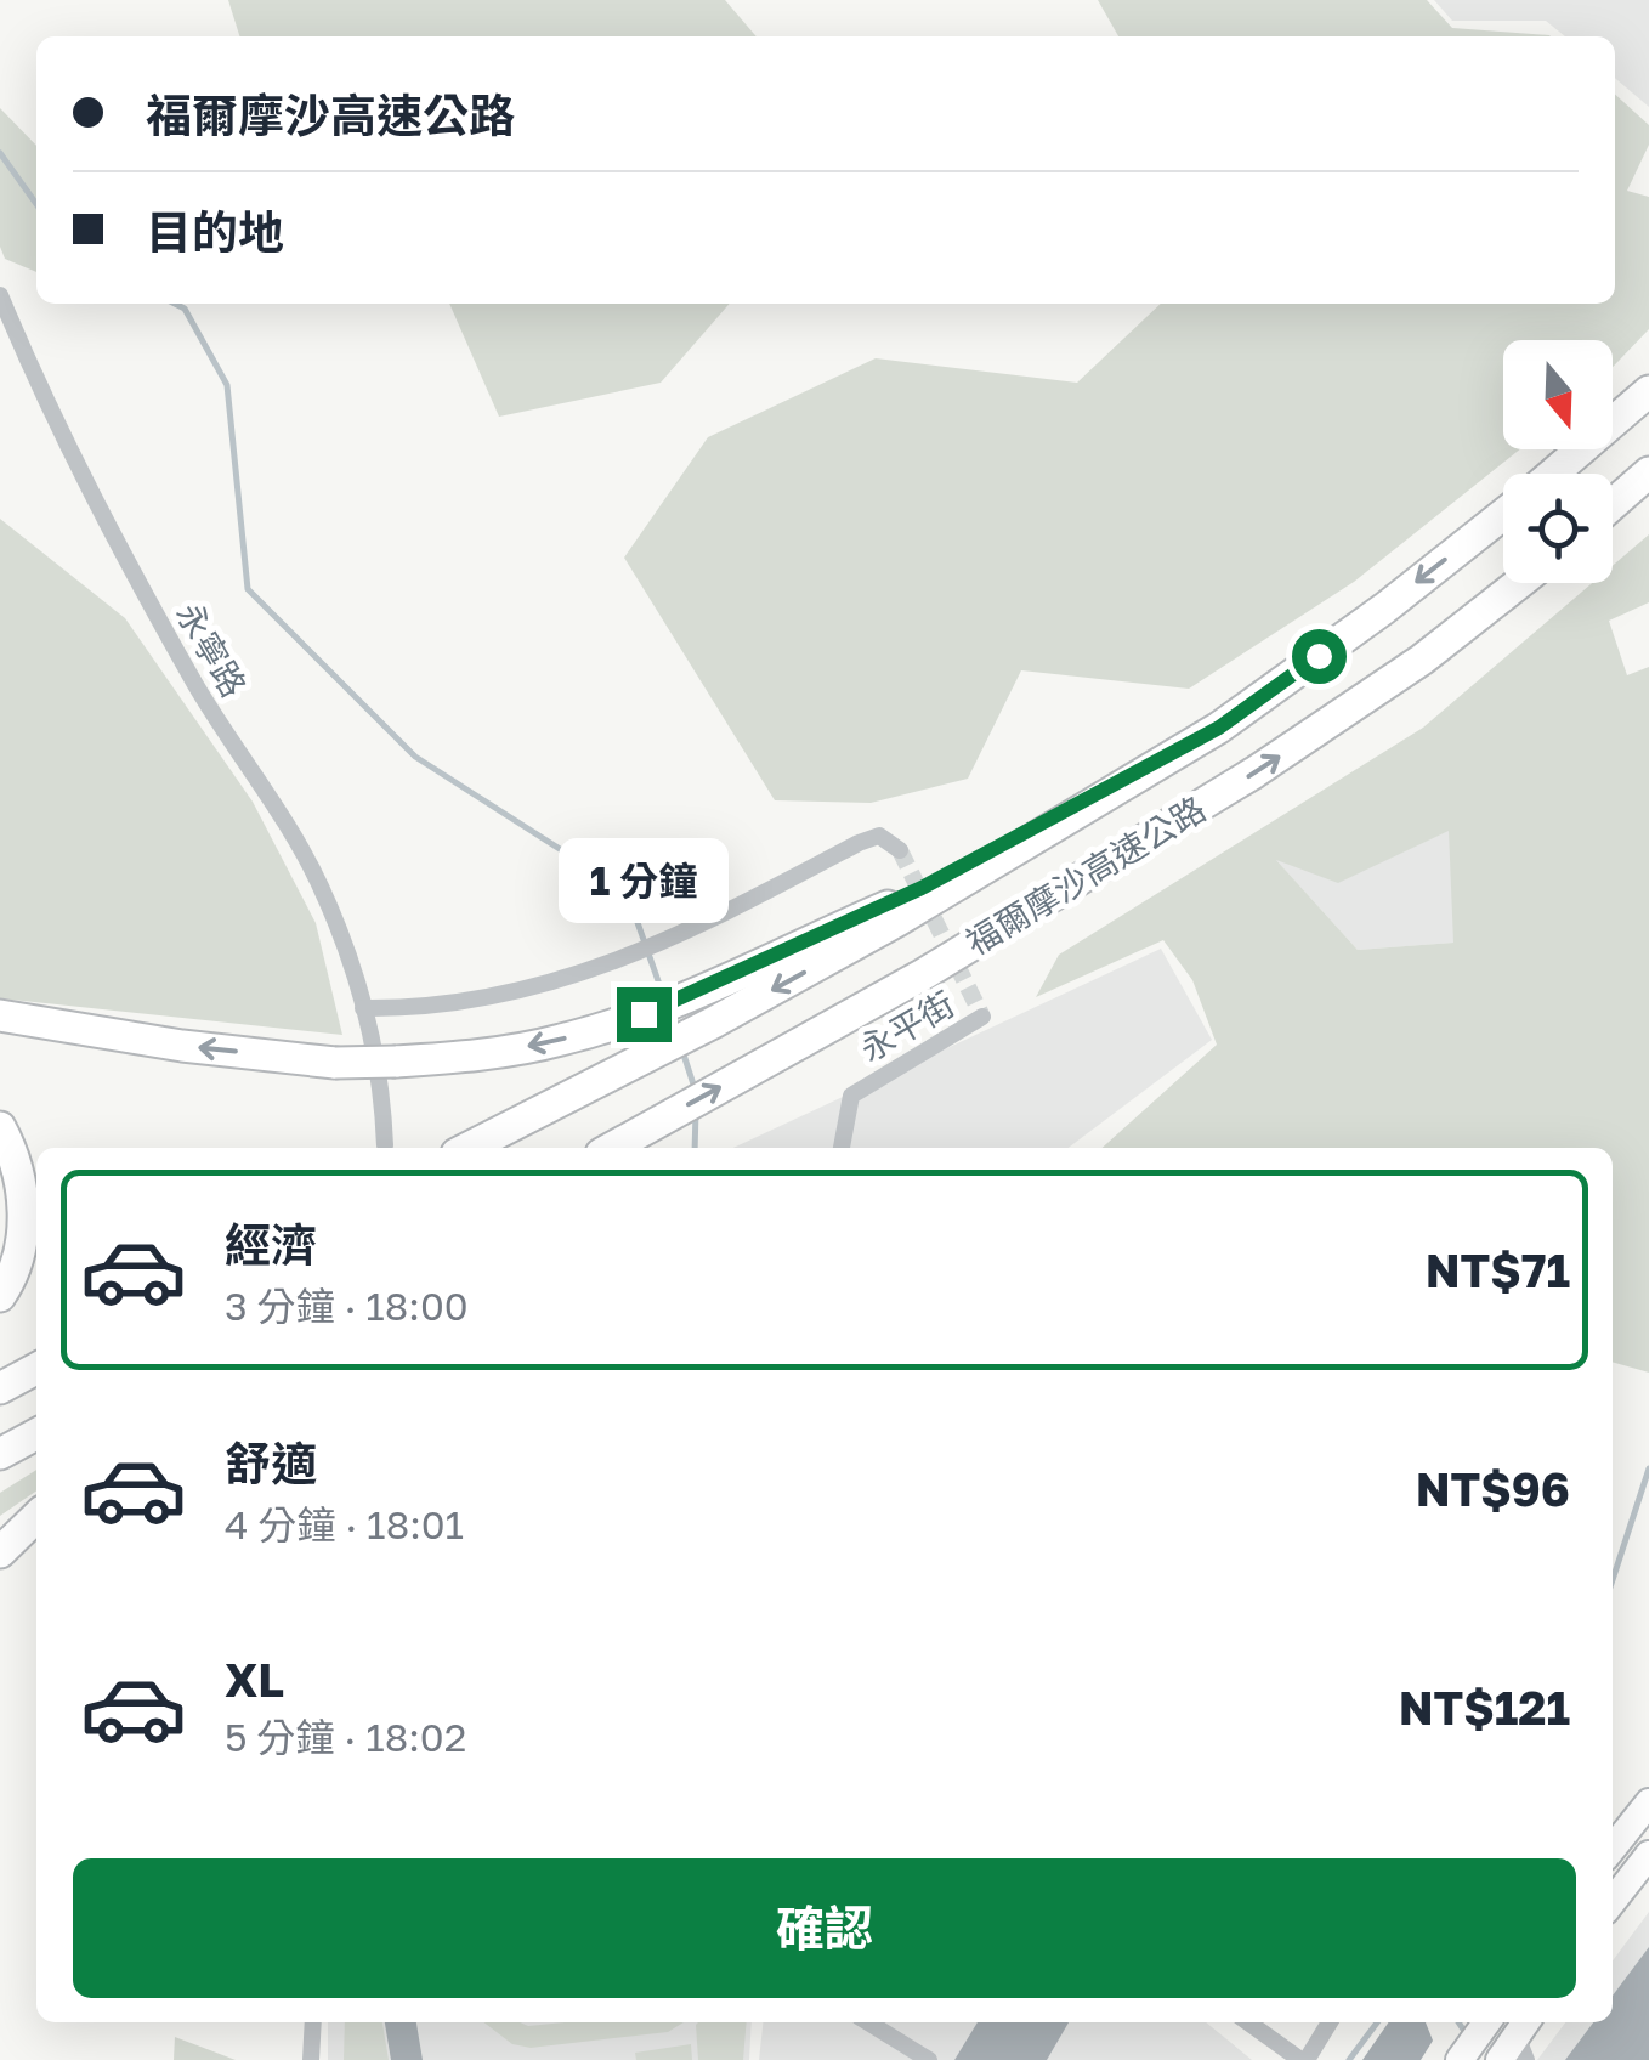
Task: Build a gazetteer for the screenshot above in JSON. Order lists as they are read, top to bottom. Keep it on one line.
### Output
{"streets":{"highway":["福爾摩沙高速公路"],"street":["永寧路","永平街"]},"north":"bottom","page":{"banner":["福爾摩沙高速公路","目的地"],"bubble":"1 分鐘","list":[{"name":"經濟","note":"3 分鐘 · 18:00","value":"NT$71"},{"name":"舒適","note":"4 分鐘 · 18:01","value":"NT$96"},{"name":"XL","note":"5 分鐘 · 18:02","value":"NT$121"}],"buttons":"確認"}}
